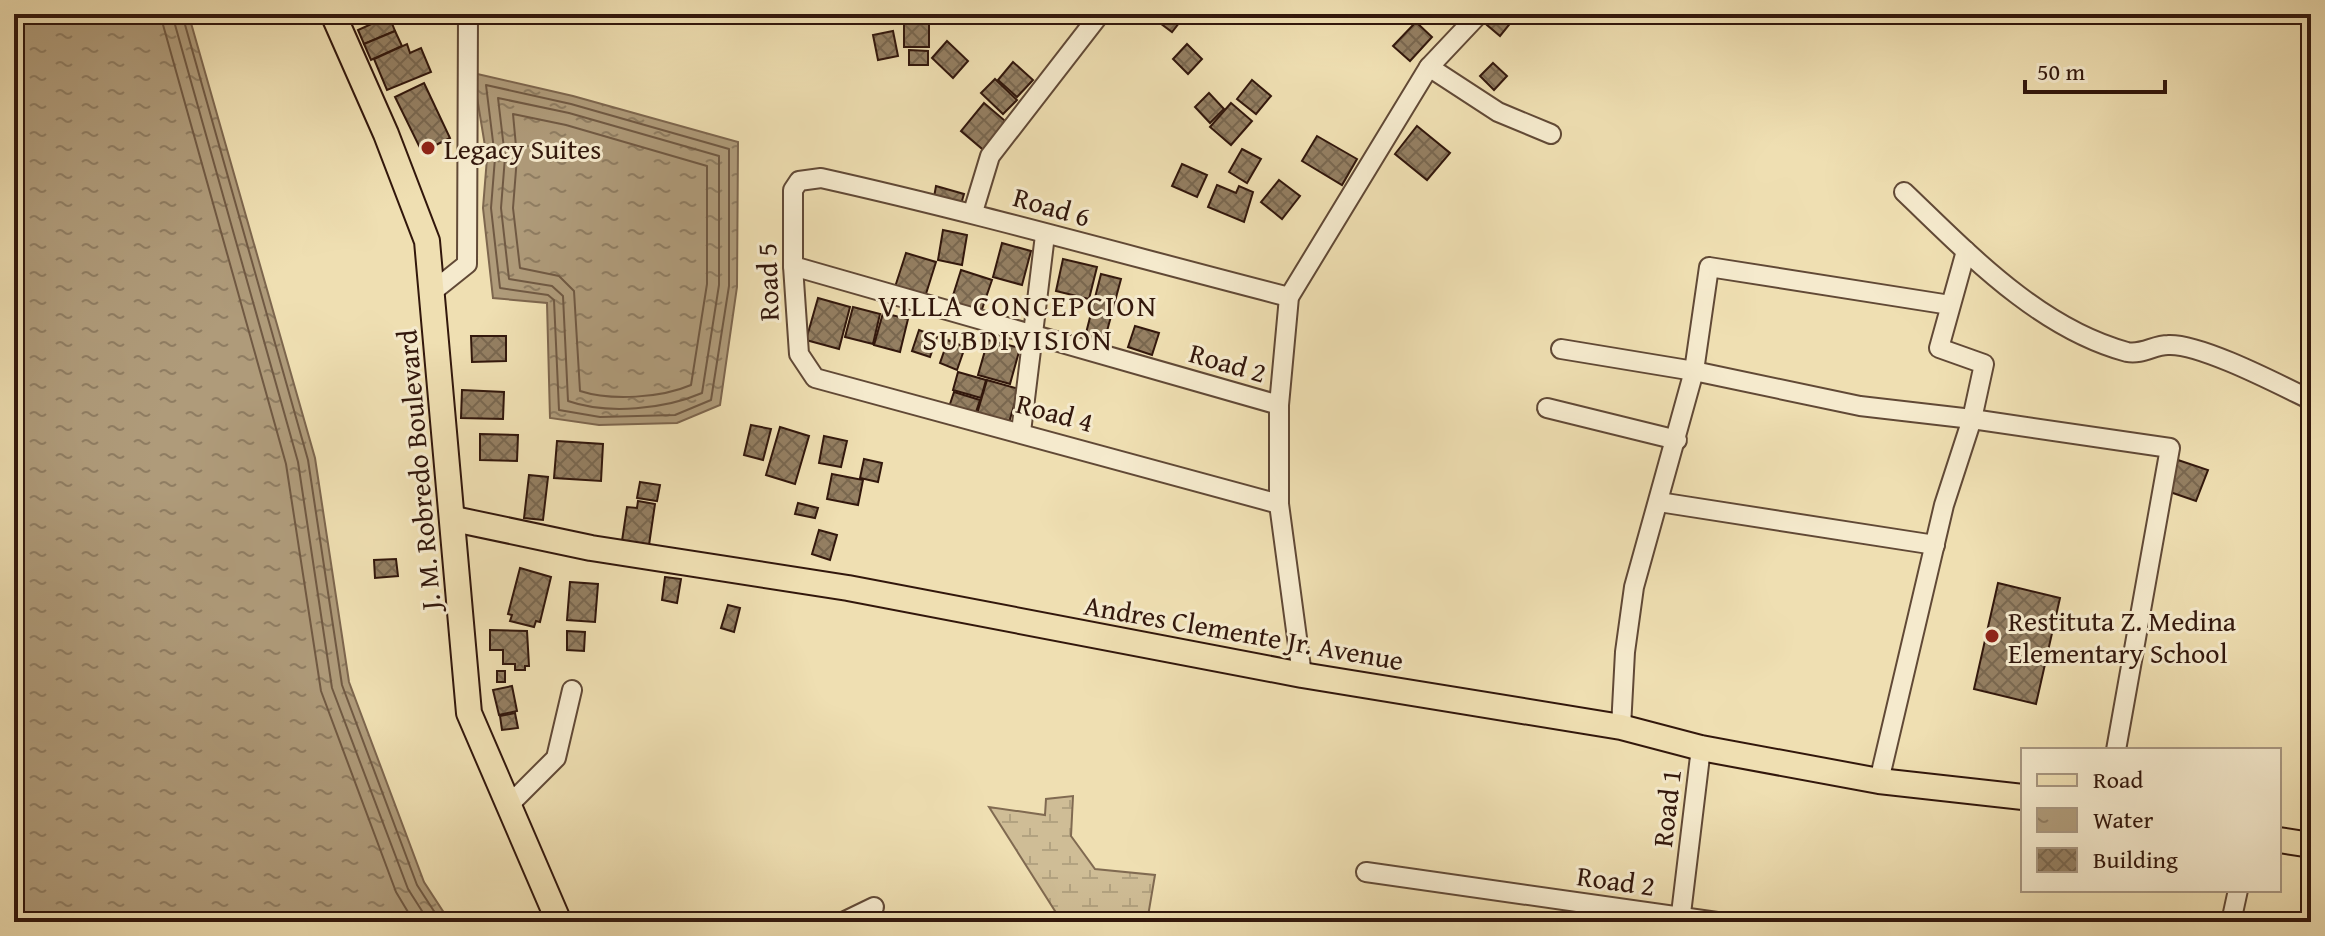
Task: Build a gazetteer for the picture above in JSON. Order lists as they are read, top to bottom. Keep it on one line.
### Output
{"streets":{"main road":["J. M. Robredo Boulevard","Andres Clemente Jr. Avenue"],"street":["Road 6","Road 5","Road 2","Road 4","Road 1"]},"crossings":[["Road 6","Road 5"],["Road 5","Road 2"],["Road 5","Road 4"],["Road 2","Road 1"],["J. M. Robredo Boulevard","Andres Clemente Jr. Avenue"],["Andres Clemente Jr. Avenue","Road 1"]],"districts":["VILLA CONCEPCION SUBDIVISION"],"places":["Legacy Suites","Restituta Z. Medina Elementary School"],"legend":["Road","Water","Building"],"scale_bar":"50 m"}
